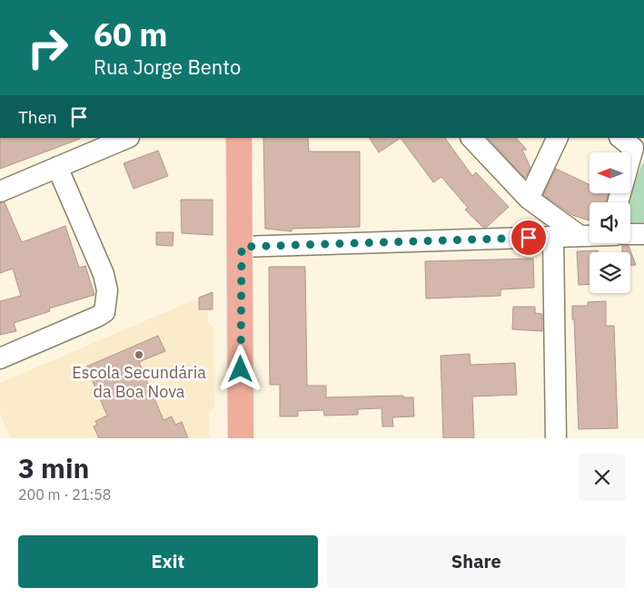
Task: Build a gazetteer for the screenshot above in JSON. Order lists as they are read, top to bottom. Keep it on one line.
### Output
{"places":["Escola Secundária da Boa Nova"],"north":"left","page":{"turn":["60 m","Rua Jorge Bento"],"then":"Then","heading":["3 min","200 m · 21:58"],"buttons":["Exit","Share"]}}
